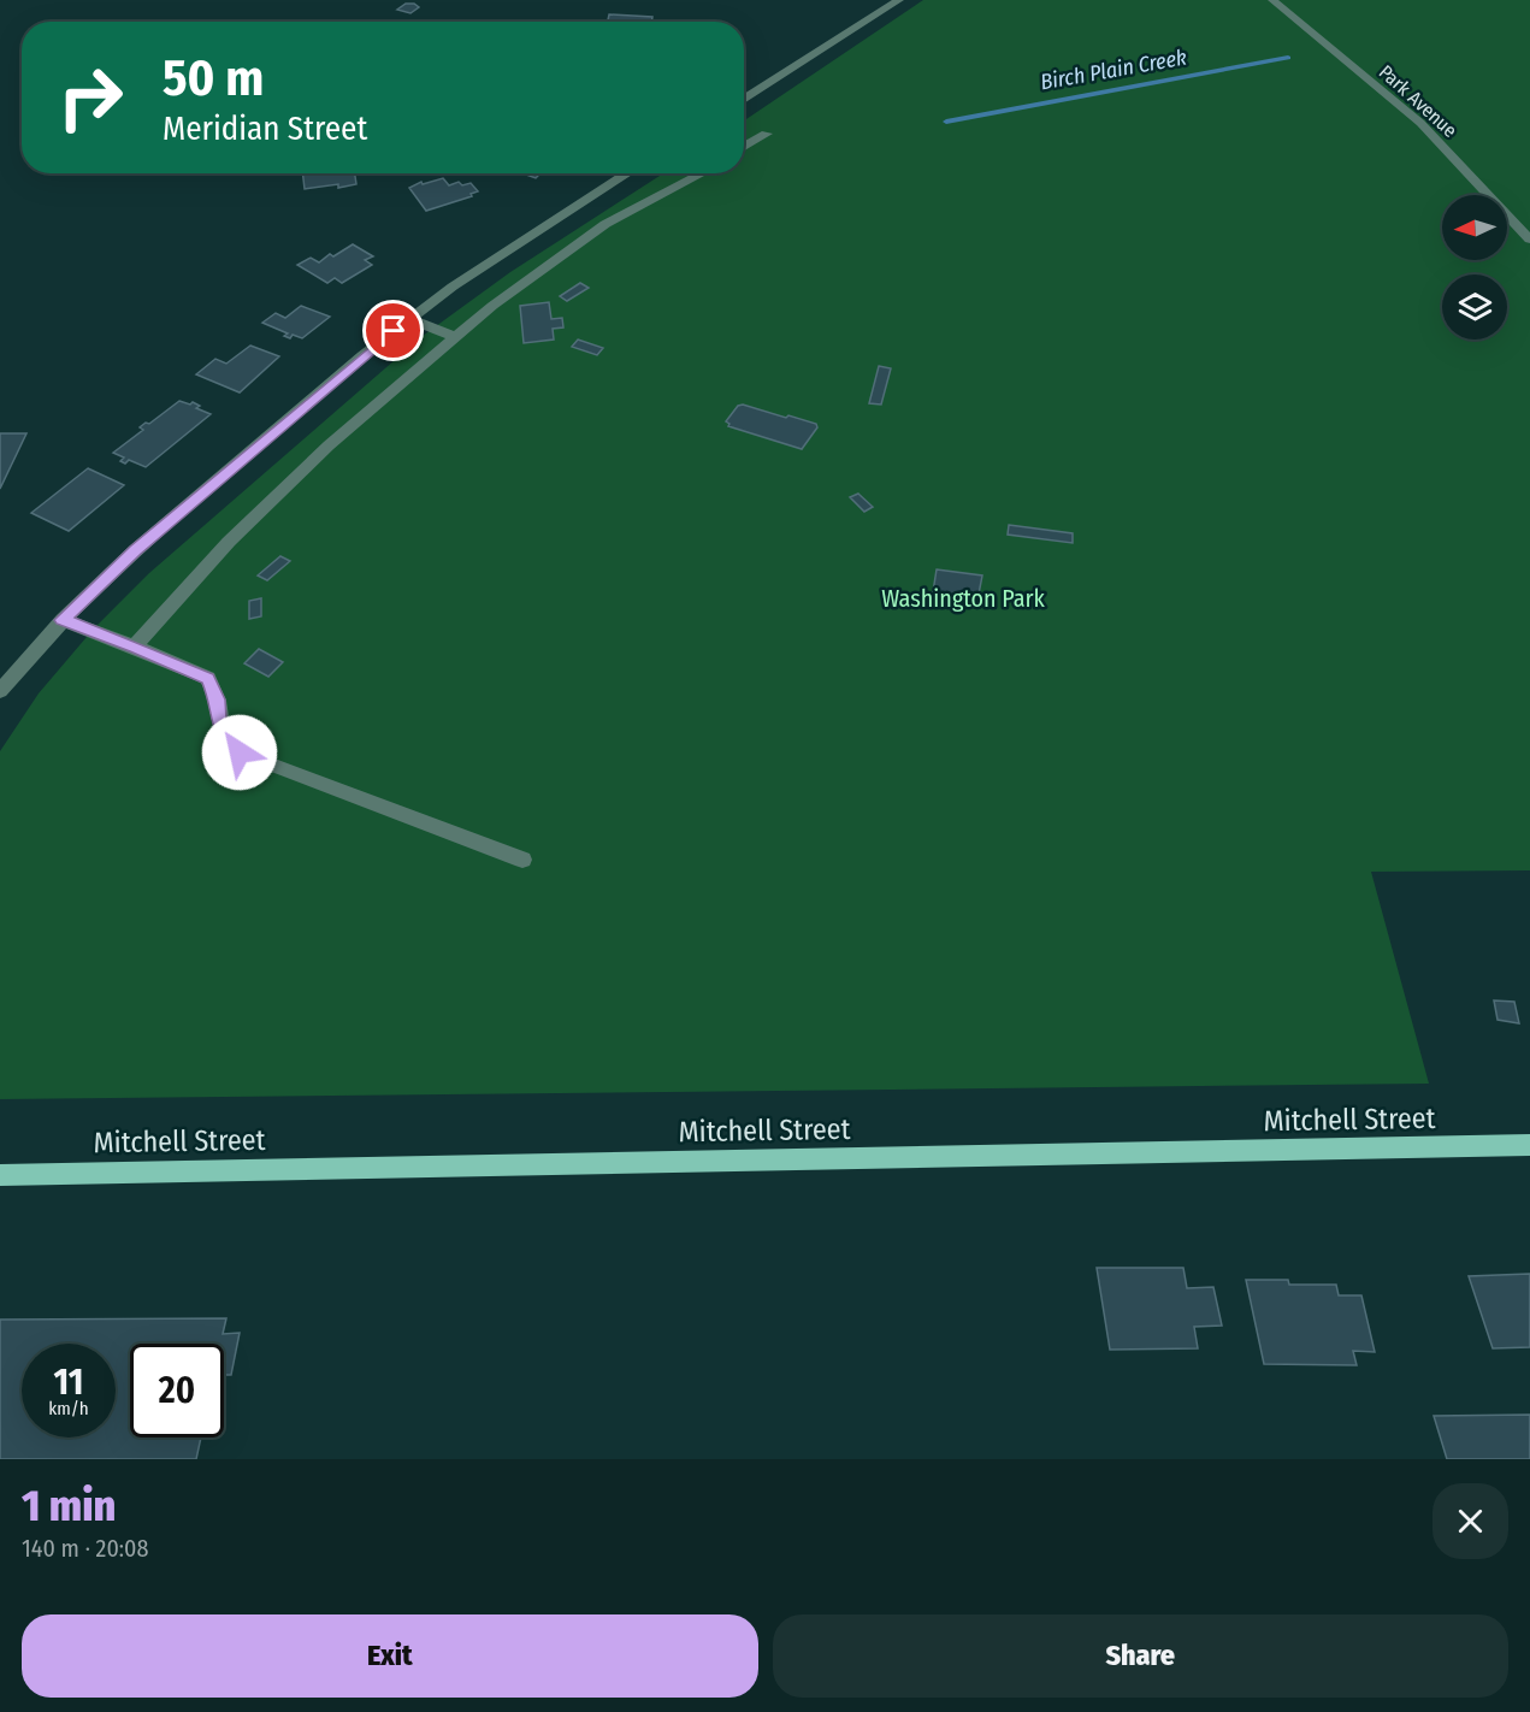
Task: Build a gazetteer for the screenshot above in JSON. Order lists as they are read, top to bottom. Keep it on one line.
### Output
{"streets":{"main road":["Mitchell Street"],"street":["Park Avenue"]},"water":["Birch Plain Creek"],"parks":["Washington Park"],"north":"left","page":{"turn":["50 m","Meridian Street"],"speed":"11 km/h","limit":"20","heading":["1 min","140 m · 20:08"],"buttons":["Exit","Share"]}}
